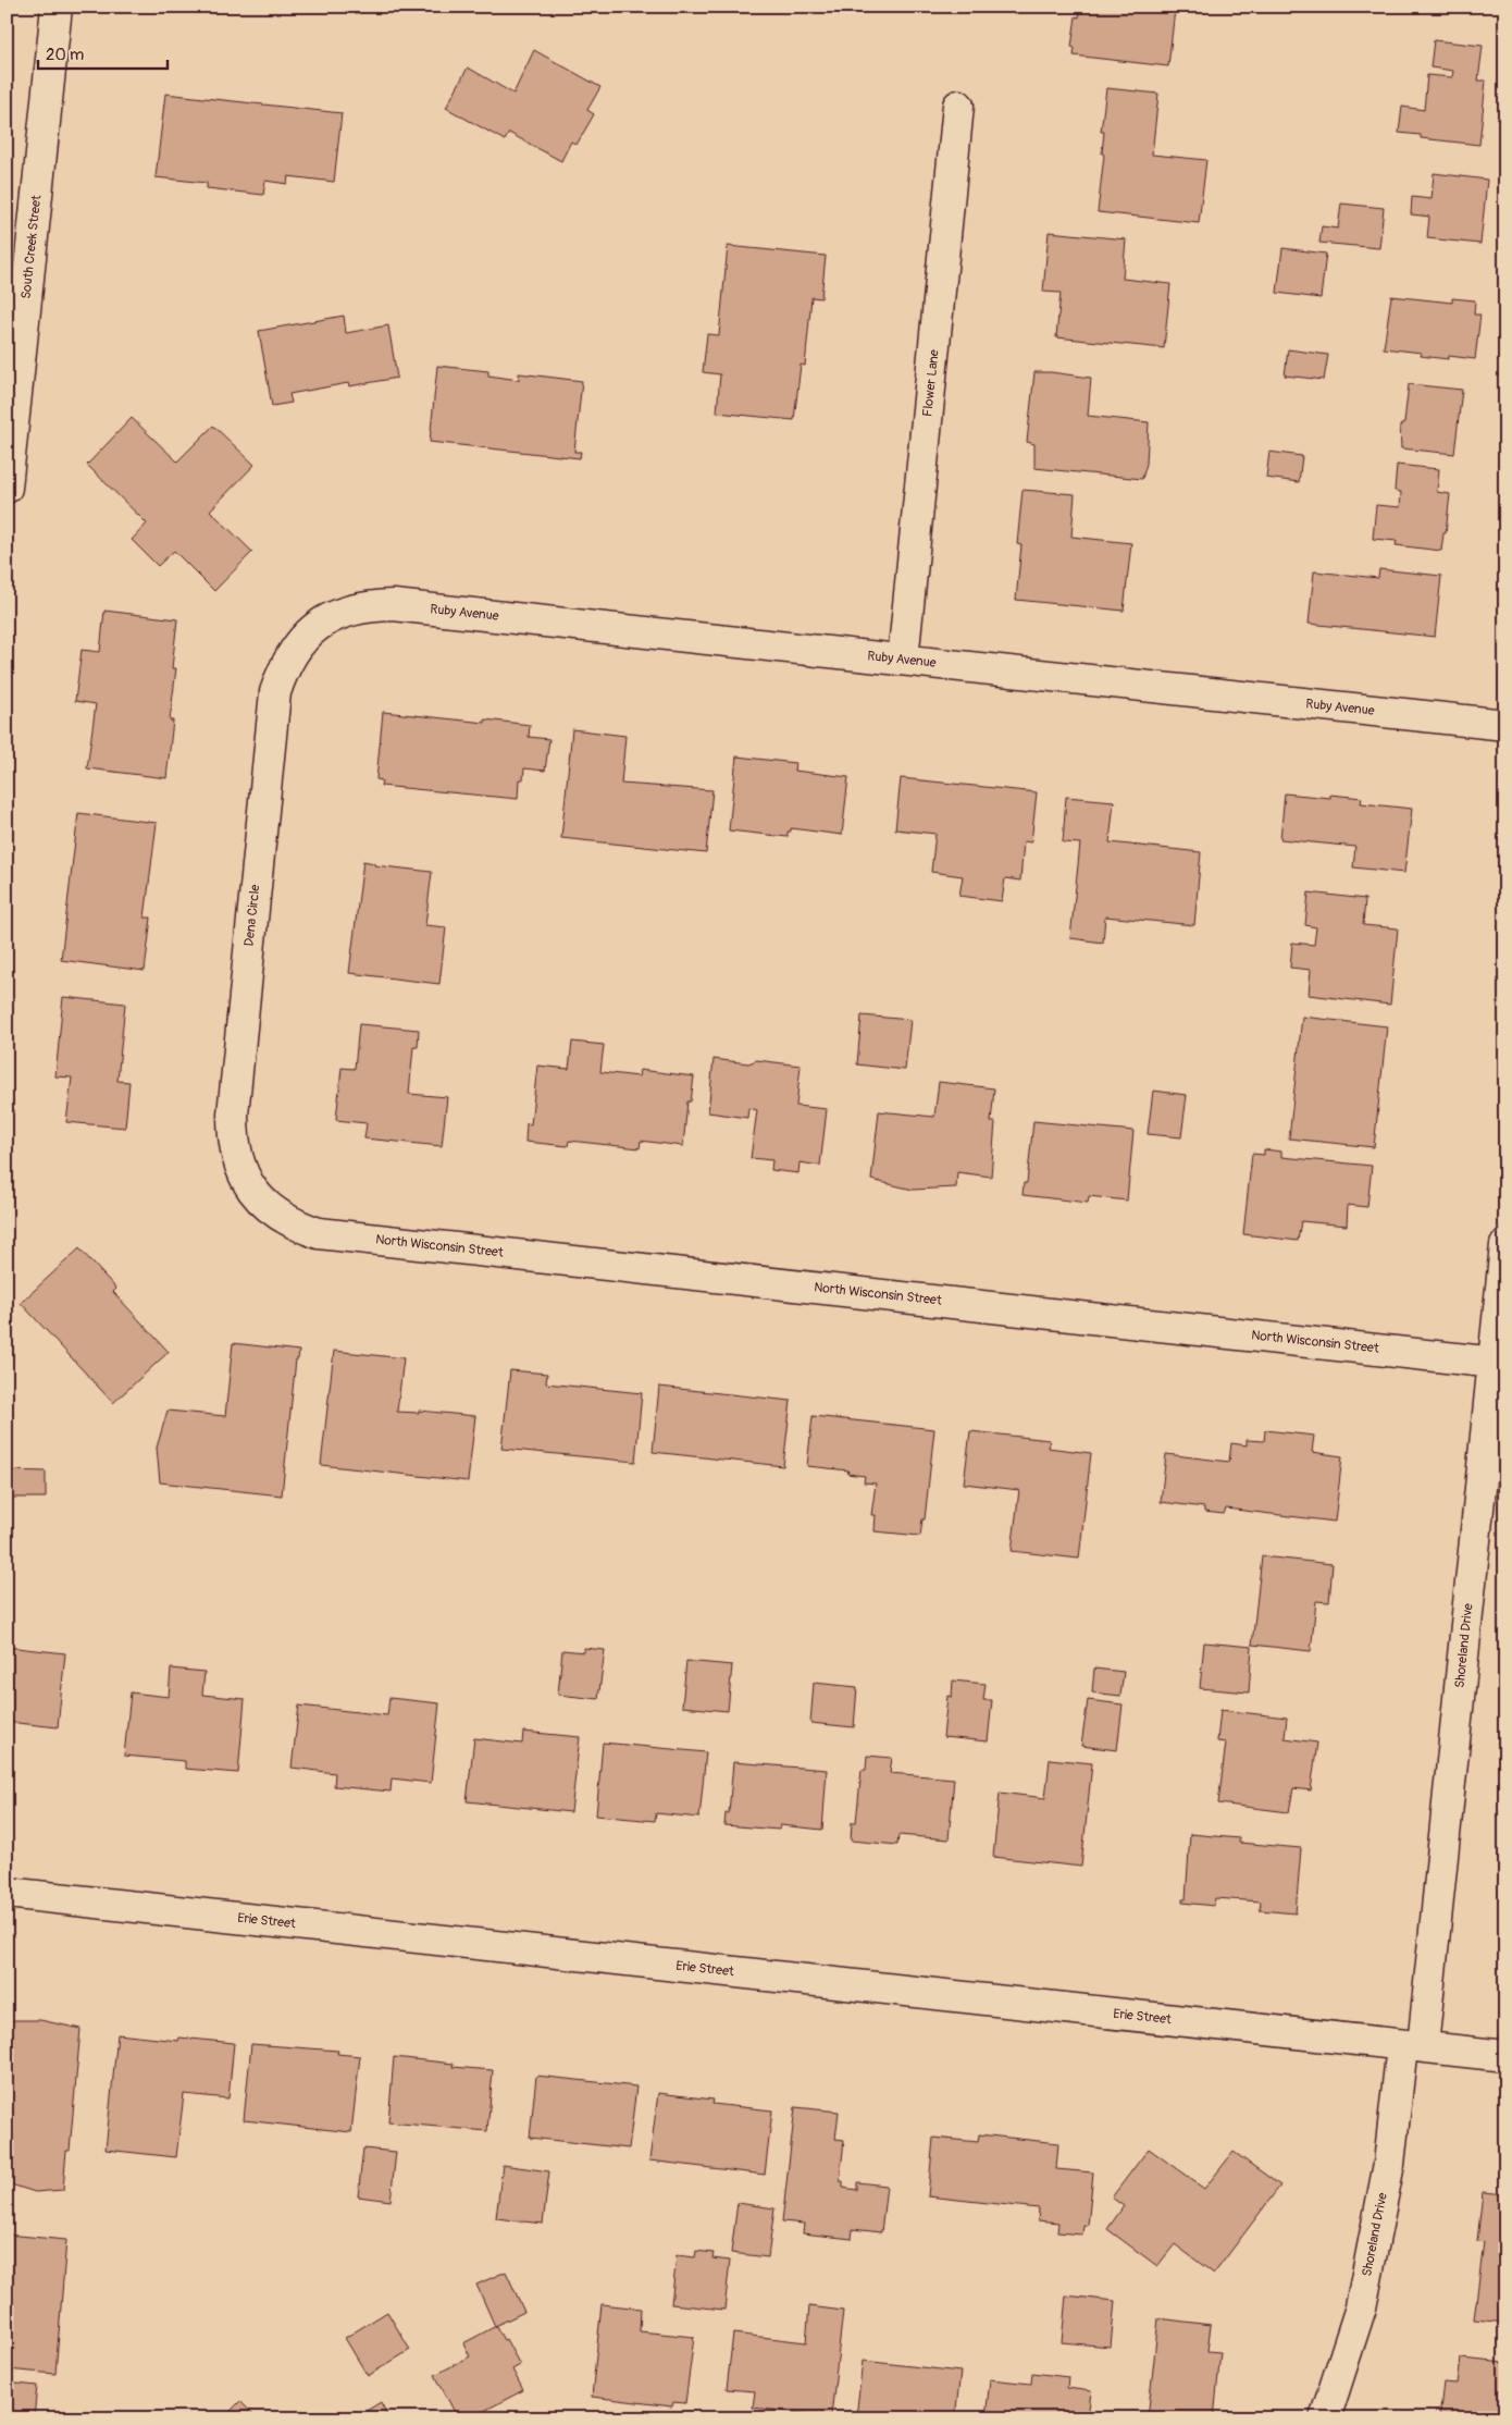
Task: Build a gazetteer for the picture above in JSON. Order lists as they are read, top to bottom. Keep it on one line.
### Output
{"streets":{"street":["South Creek Street","Flower Lane","Ruby Avenue","Dena Circle","North Wisconsin Street","Shoreland Drive","Erie Street"]},"crossings":[["Flower Lane","Ruby Avenue"],["Ruby Avenue","Dena Circle"],["Dena Circle","North Wisconsin Street"],["North Wisconsin Street","Shoreland Drive"],["Shoreland Drive","Erie Street"]],"scale_bar":"20 m"}
